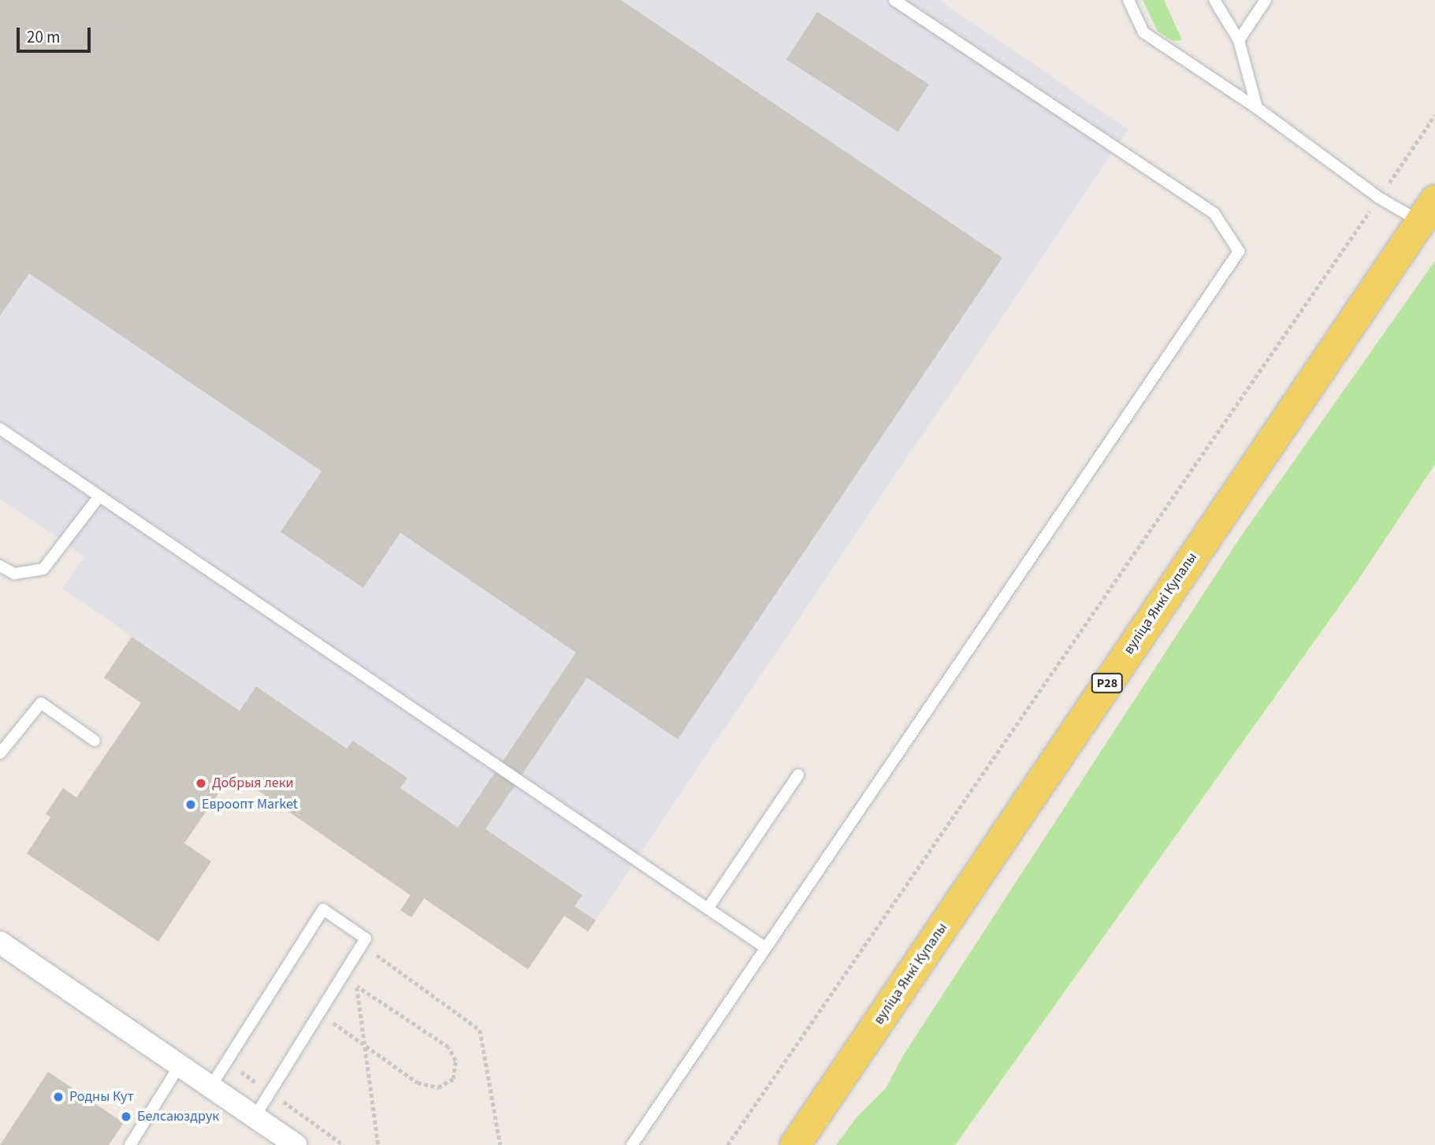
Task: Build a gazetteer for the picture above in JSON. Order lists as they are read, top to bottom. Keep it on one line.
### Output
{"streets":{"main road":["вуліца Янкі Купалы","Р28"]},"places":["Добрыя леки","Евроопт Market","Родны Кут","Белсаюздрук"],"scale_bar":"20 m"}
